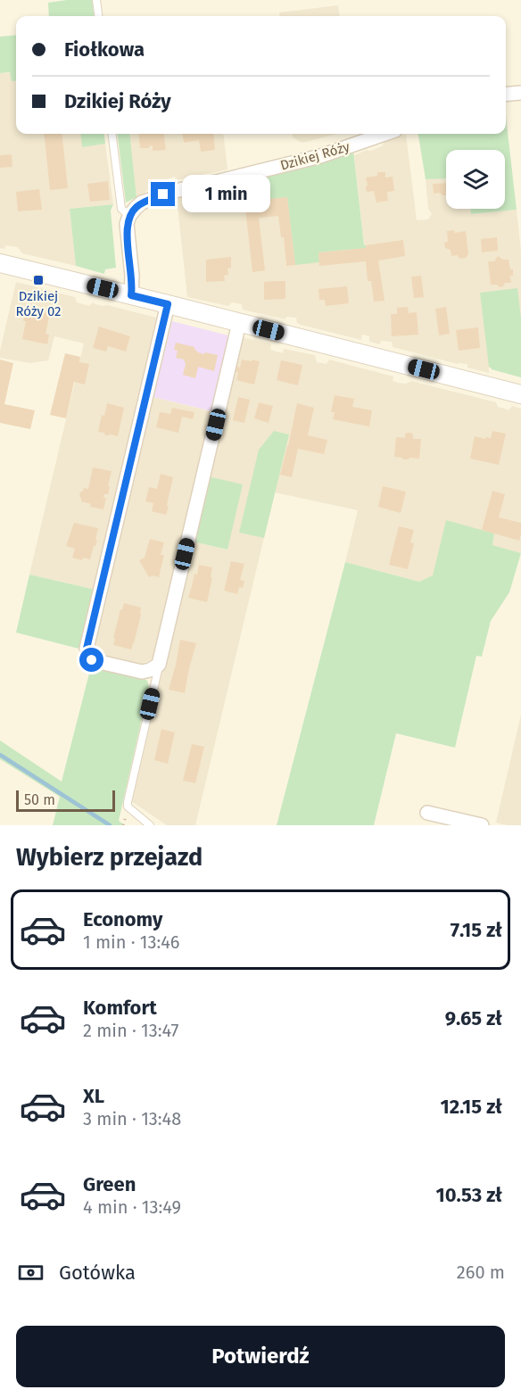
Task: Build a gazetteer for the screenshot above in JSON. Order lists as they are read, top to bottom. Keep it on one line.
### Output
{"streets":{"street":["Dzikiej Róży"]},"places":{"transit":["Dzikiej Róży 02"]},"scale_bar":"50 m","page":{"banner":["Fiołkowa","Dzikiej Róży"],"bubble":"1 min","scale":"50 m","heading":"Wybierz przejazd","list":[{"name":"Economy","note":"1 min · 13:46","value":"7.15 zł"},{"name":"Komfort","note":"2 min · 13:47","value":"9.65 zł"},{"name":"XL","note":"3 min · 13:48","value":"12.15 zł"},{"name":"Green","note":"4 min · 13:49","value":"10.53 zł"}],"pay":["Gotówka","260 m"],"buttons":"Potwierdź"}}
